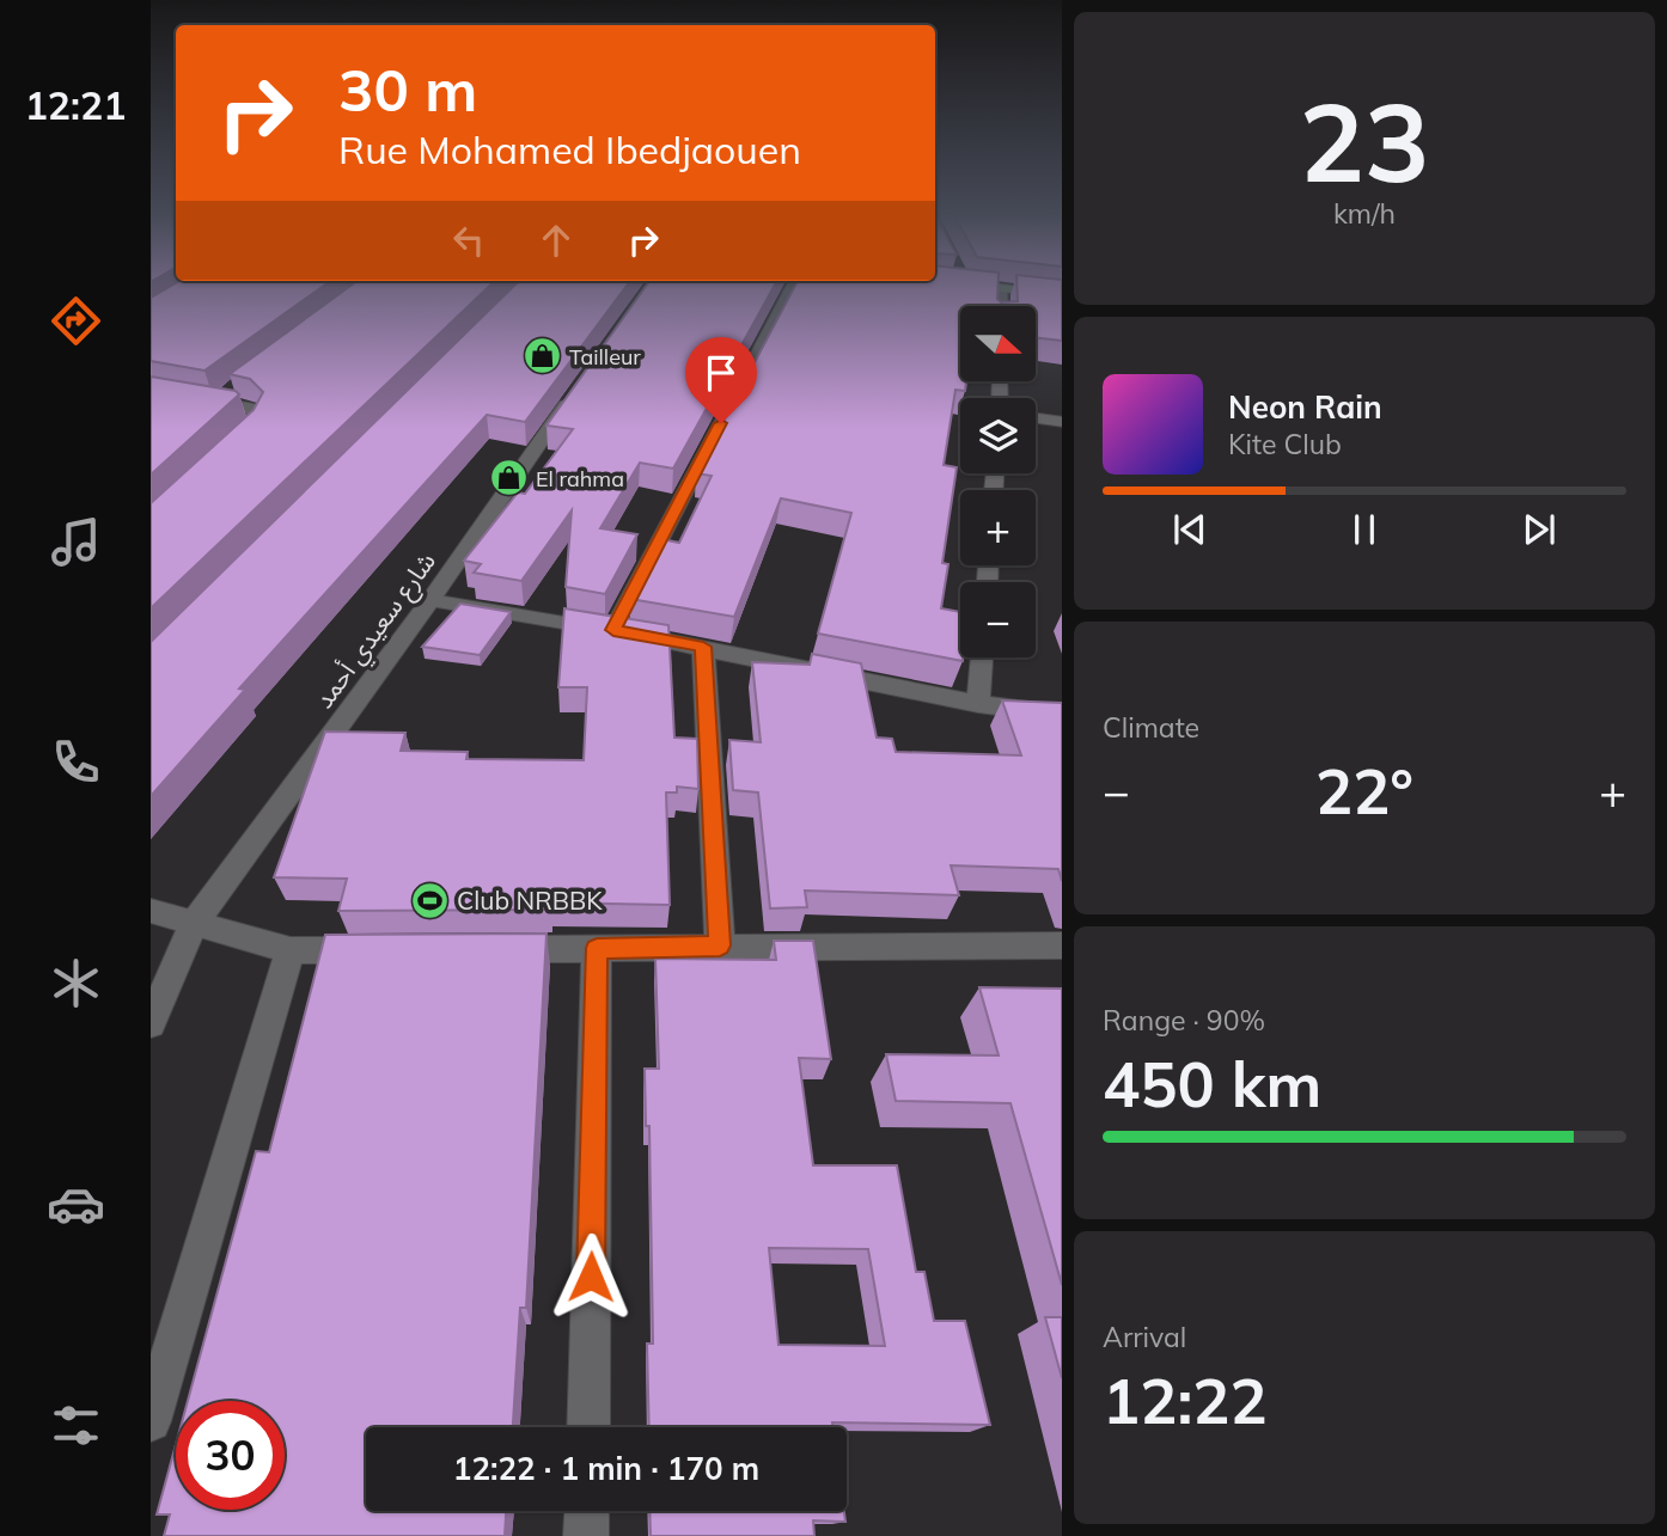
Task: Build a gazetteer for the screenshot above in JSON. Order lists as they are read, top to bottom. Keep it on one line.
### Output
{"streets":{"street":["شارع سعيدي أحمد"]},"places":{"shop":["Tailleur","El rahma"],"sports":["Club NRBBK"]},"north":"right","page":{"tabs":"12:21","tile":[["23","km/h"],"Climate",["Range · 90%","450 km"],["Arrival","12:22"]],"turn":["30 m","Rue Mohamed Ibedjaouen"],"map_buttons":["+","−"],"song":["Neon Rain","Kite Club"],"heat":["−","22°","+"],"limit":"30","trip":"12:22 · 1 min · 170 m"}}
